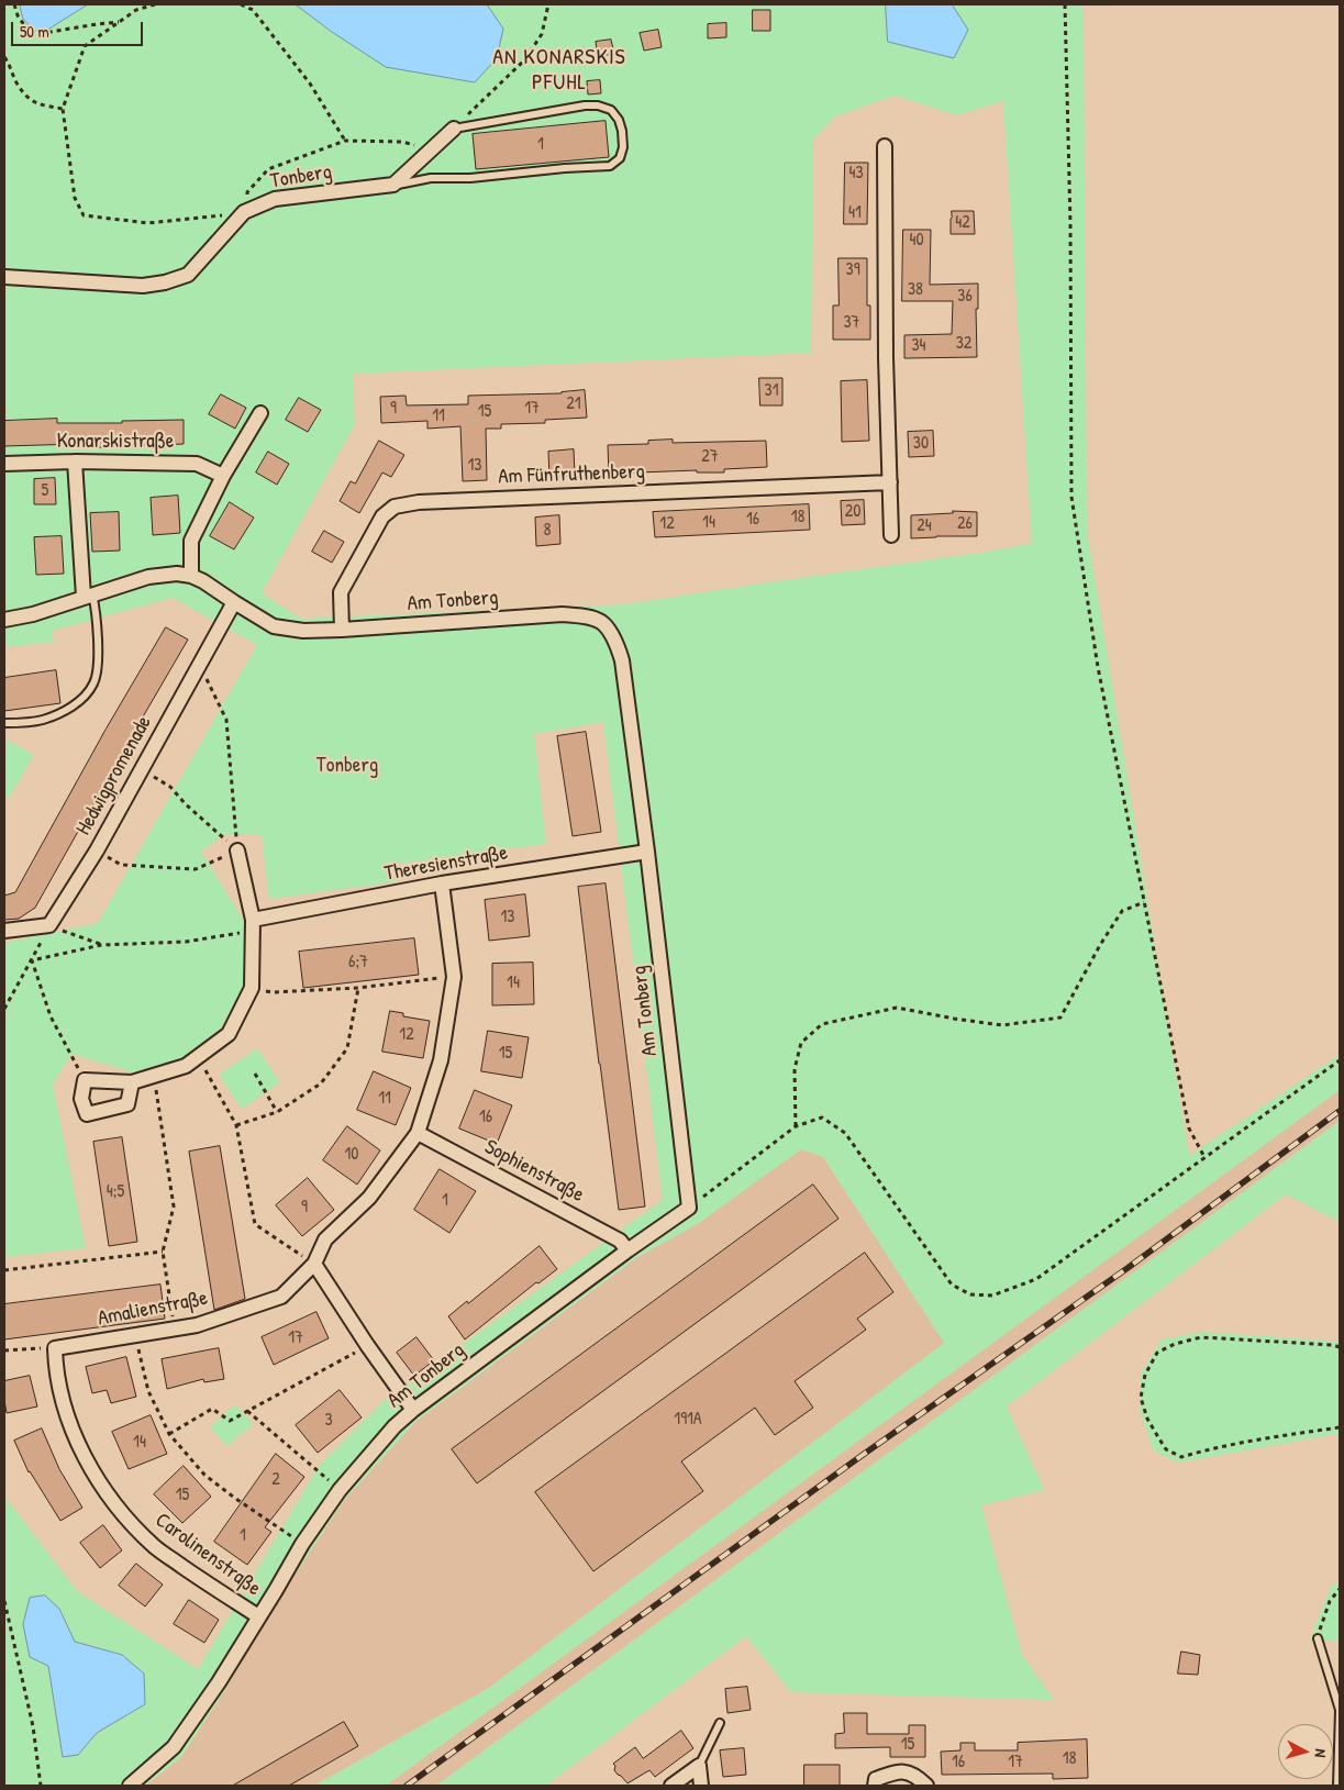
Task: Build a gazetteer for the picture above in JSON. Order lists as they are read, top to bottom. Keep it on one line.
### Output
{"streets":{"street":["Tonberg","Konarskistraße","Am Fünfruthenberg","Am Tonberg","Hedwigpromenade","Theresienstraße","Sophienstraße","Amalienstraße","Carolinenstraße"]},"crossings":[["Am Fünfruthenberg","Am Tonberg"],["Am Tonberg","Hedwigpromenade"],["Am Tonberg","Theresienstraße"],["Am Tonberg","Sophienstraße"],["Am Tonberg","Carolinenstraße"],["Theresienstraße","Amalienstraße"],["Sophienstraße","Amalienstraße"],["Amalienstraße","Carolinenstraße"]],"districts":["AN KONARSKIS PFUHL"],"parks":["Tonberg"],"house_numbers":["1","43","41","42","40","39","38","36","37","32","34","31","21","9","17","15","11","30","27","13","5","20","18","16","14","12","26","24","8","13","6;7","14","12","15","11","16","10","4;5","1","9","17","191A","3","14","2","15","1","15","18","16","17"],"scale_bar":"50 m","north":"right"}
